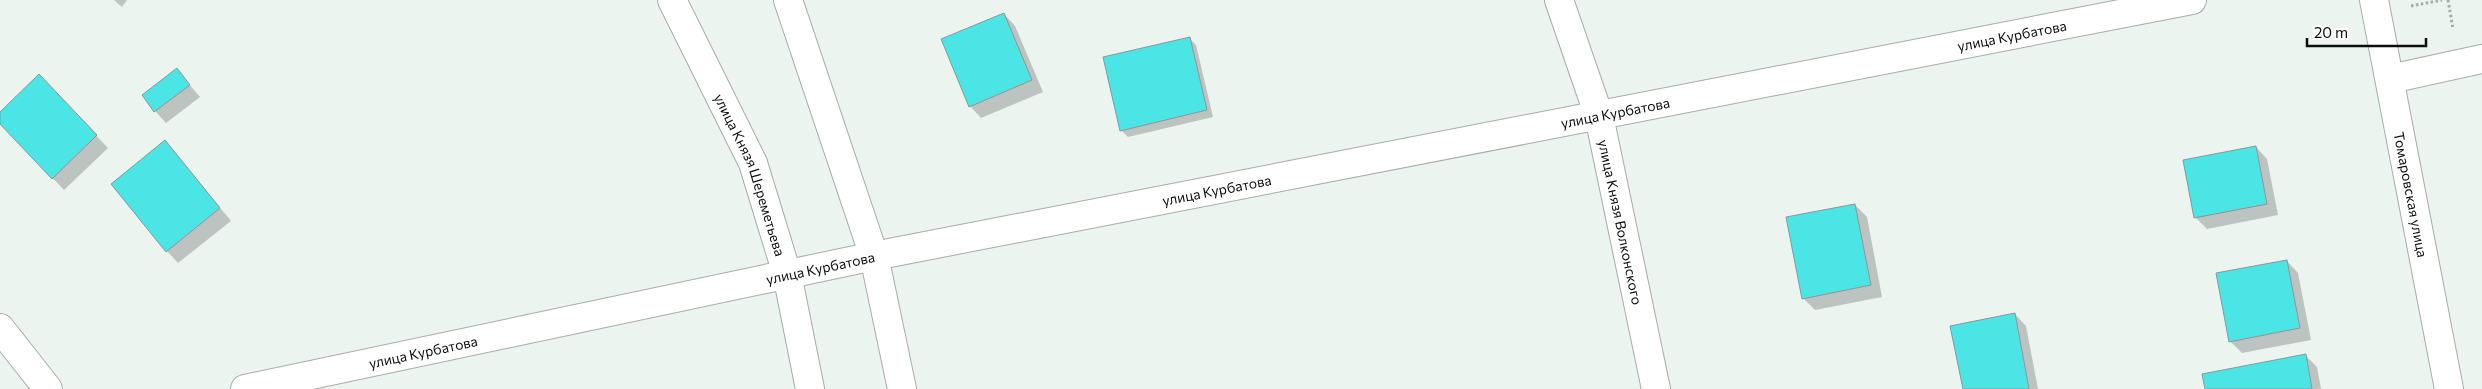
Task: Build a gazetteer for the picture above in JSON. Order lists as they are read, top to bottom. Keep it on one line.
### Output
{"streets":{"street":["улица Курбатова","улица Князя Шереметьева","Томаровская улица","улица Князя Волконского"]},"crossings":[["улица Курбатова","улица Князя Шереметьева"],["улица Курбатова","улица Князя Волконского"]],"scale_bar":"20 m"}
